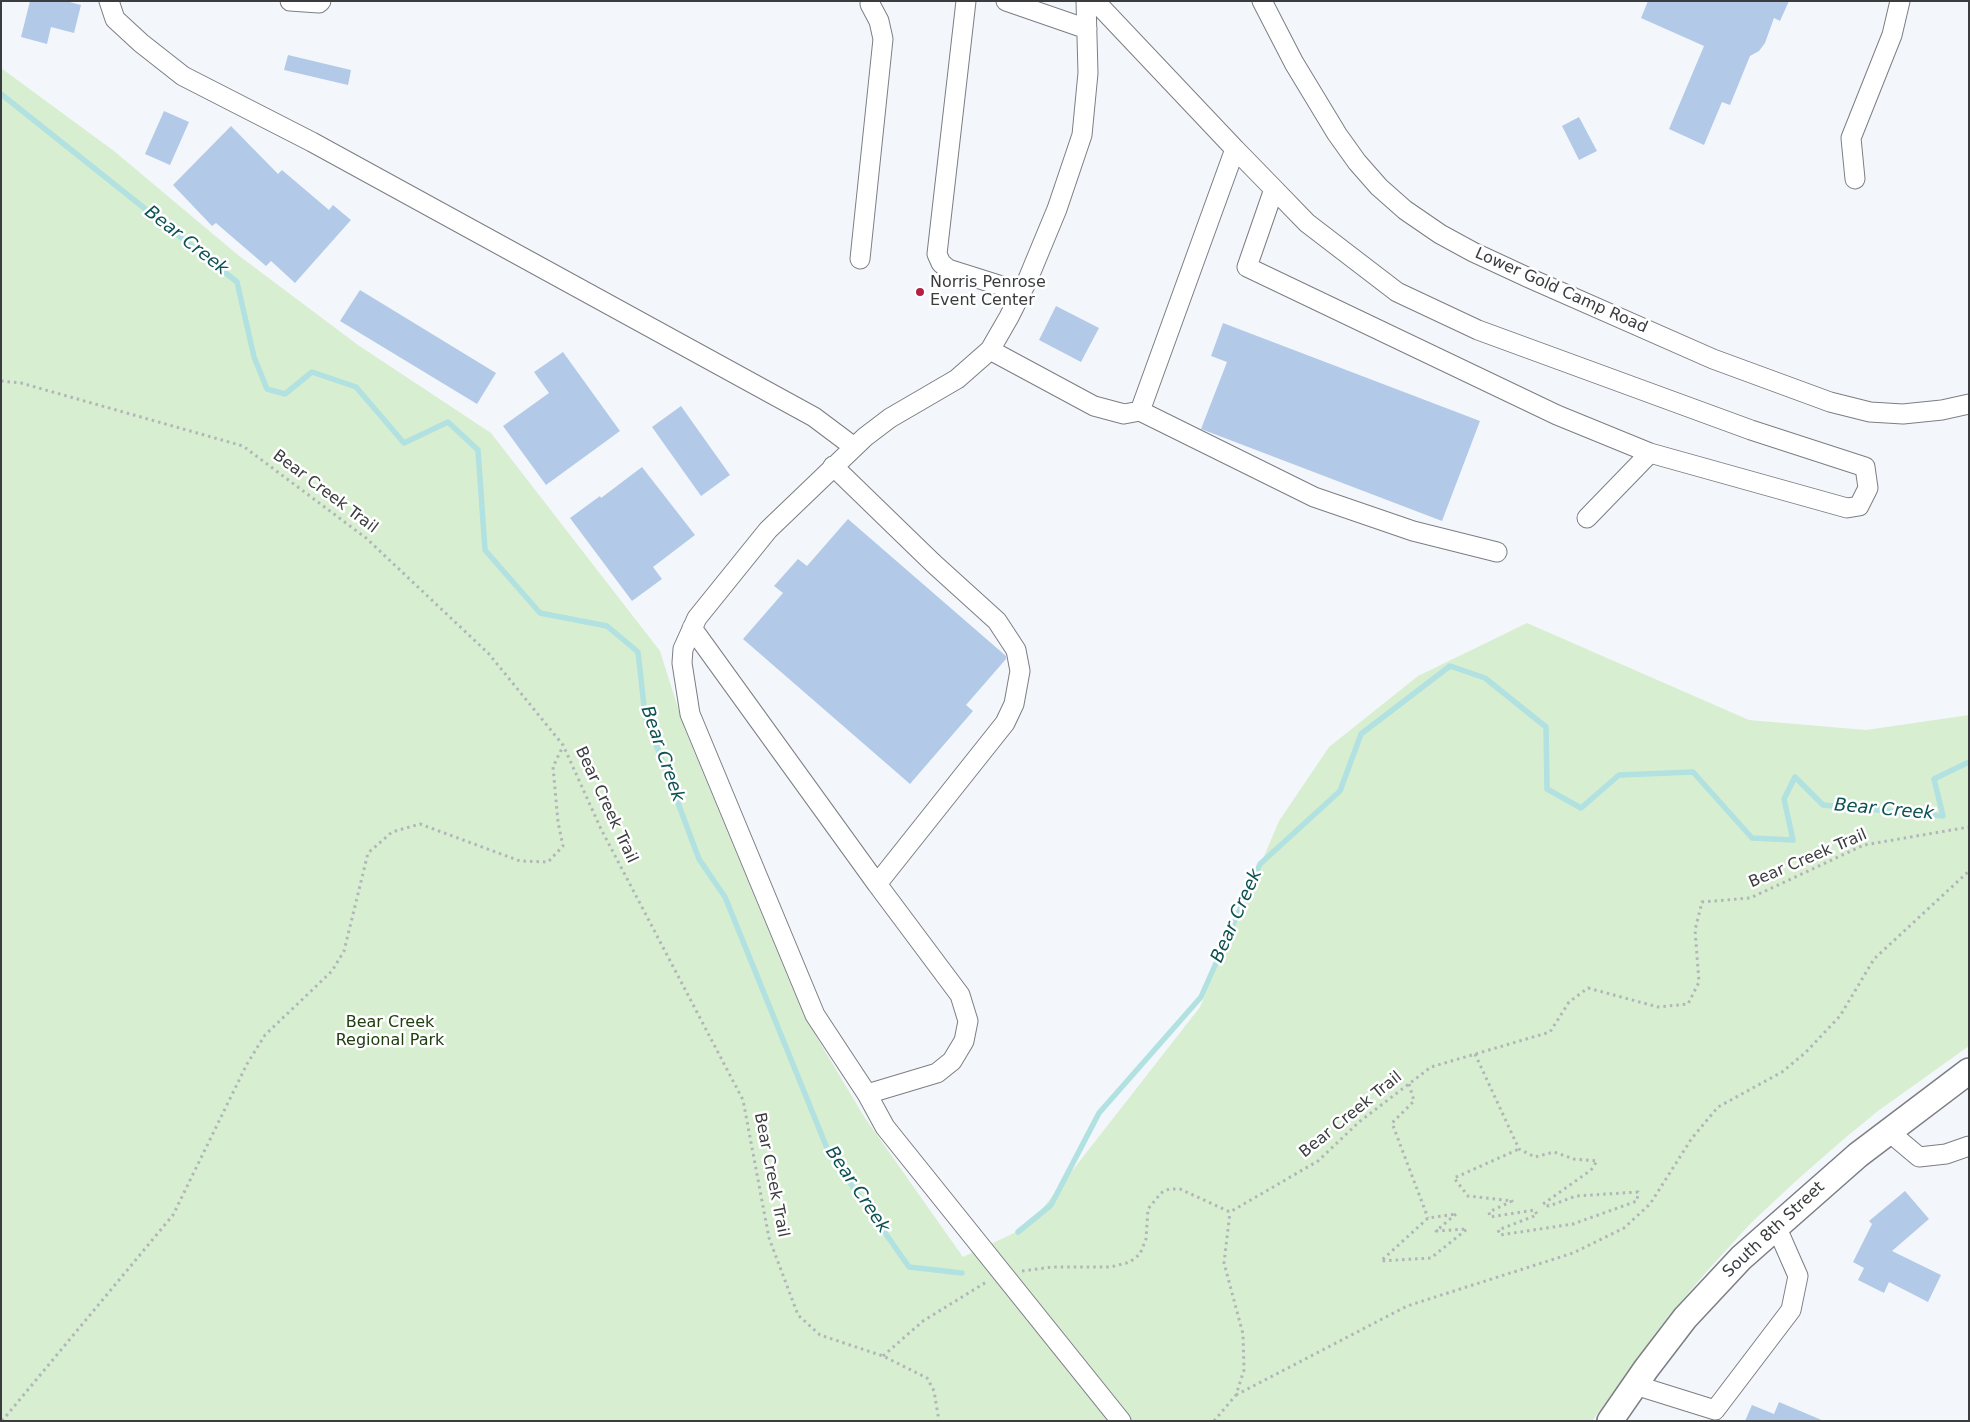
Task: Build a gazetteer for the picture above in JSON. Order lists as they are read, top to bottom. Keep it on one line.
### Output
{"streets":{"main road":["South 8th Street"],"street":["Lower Gold Camp Road"],"path":["Bear Creek Trail"]},"water":["Bear Creek"],"parks":["Bear Creek Regional Park"],"places":["Norris Penrose Event Center"]}
